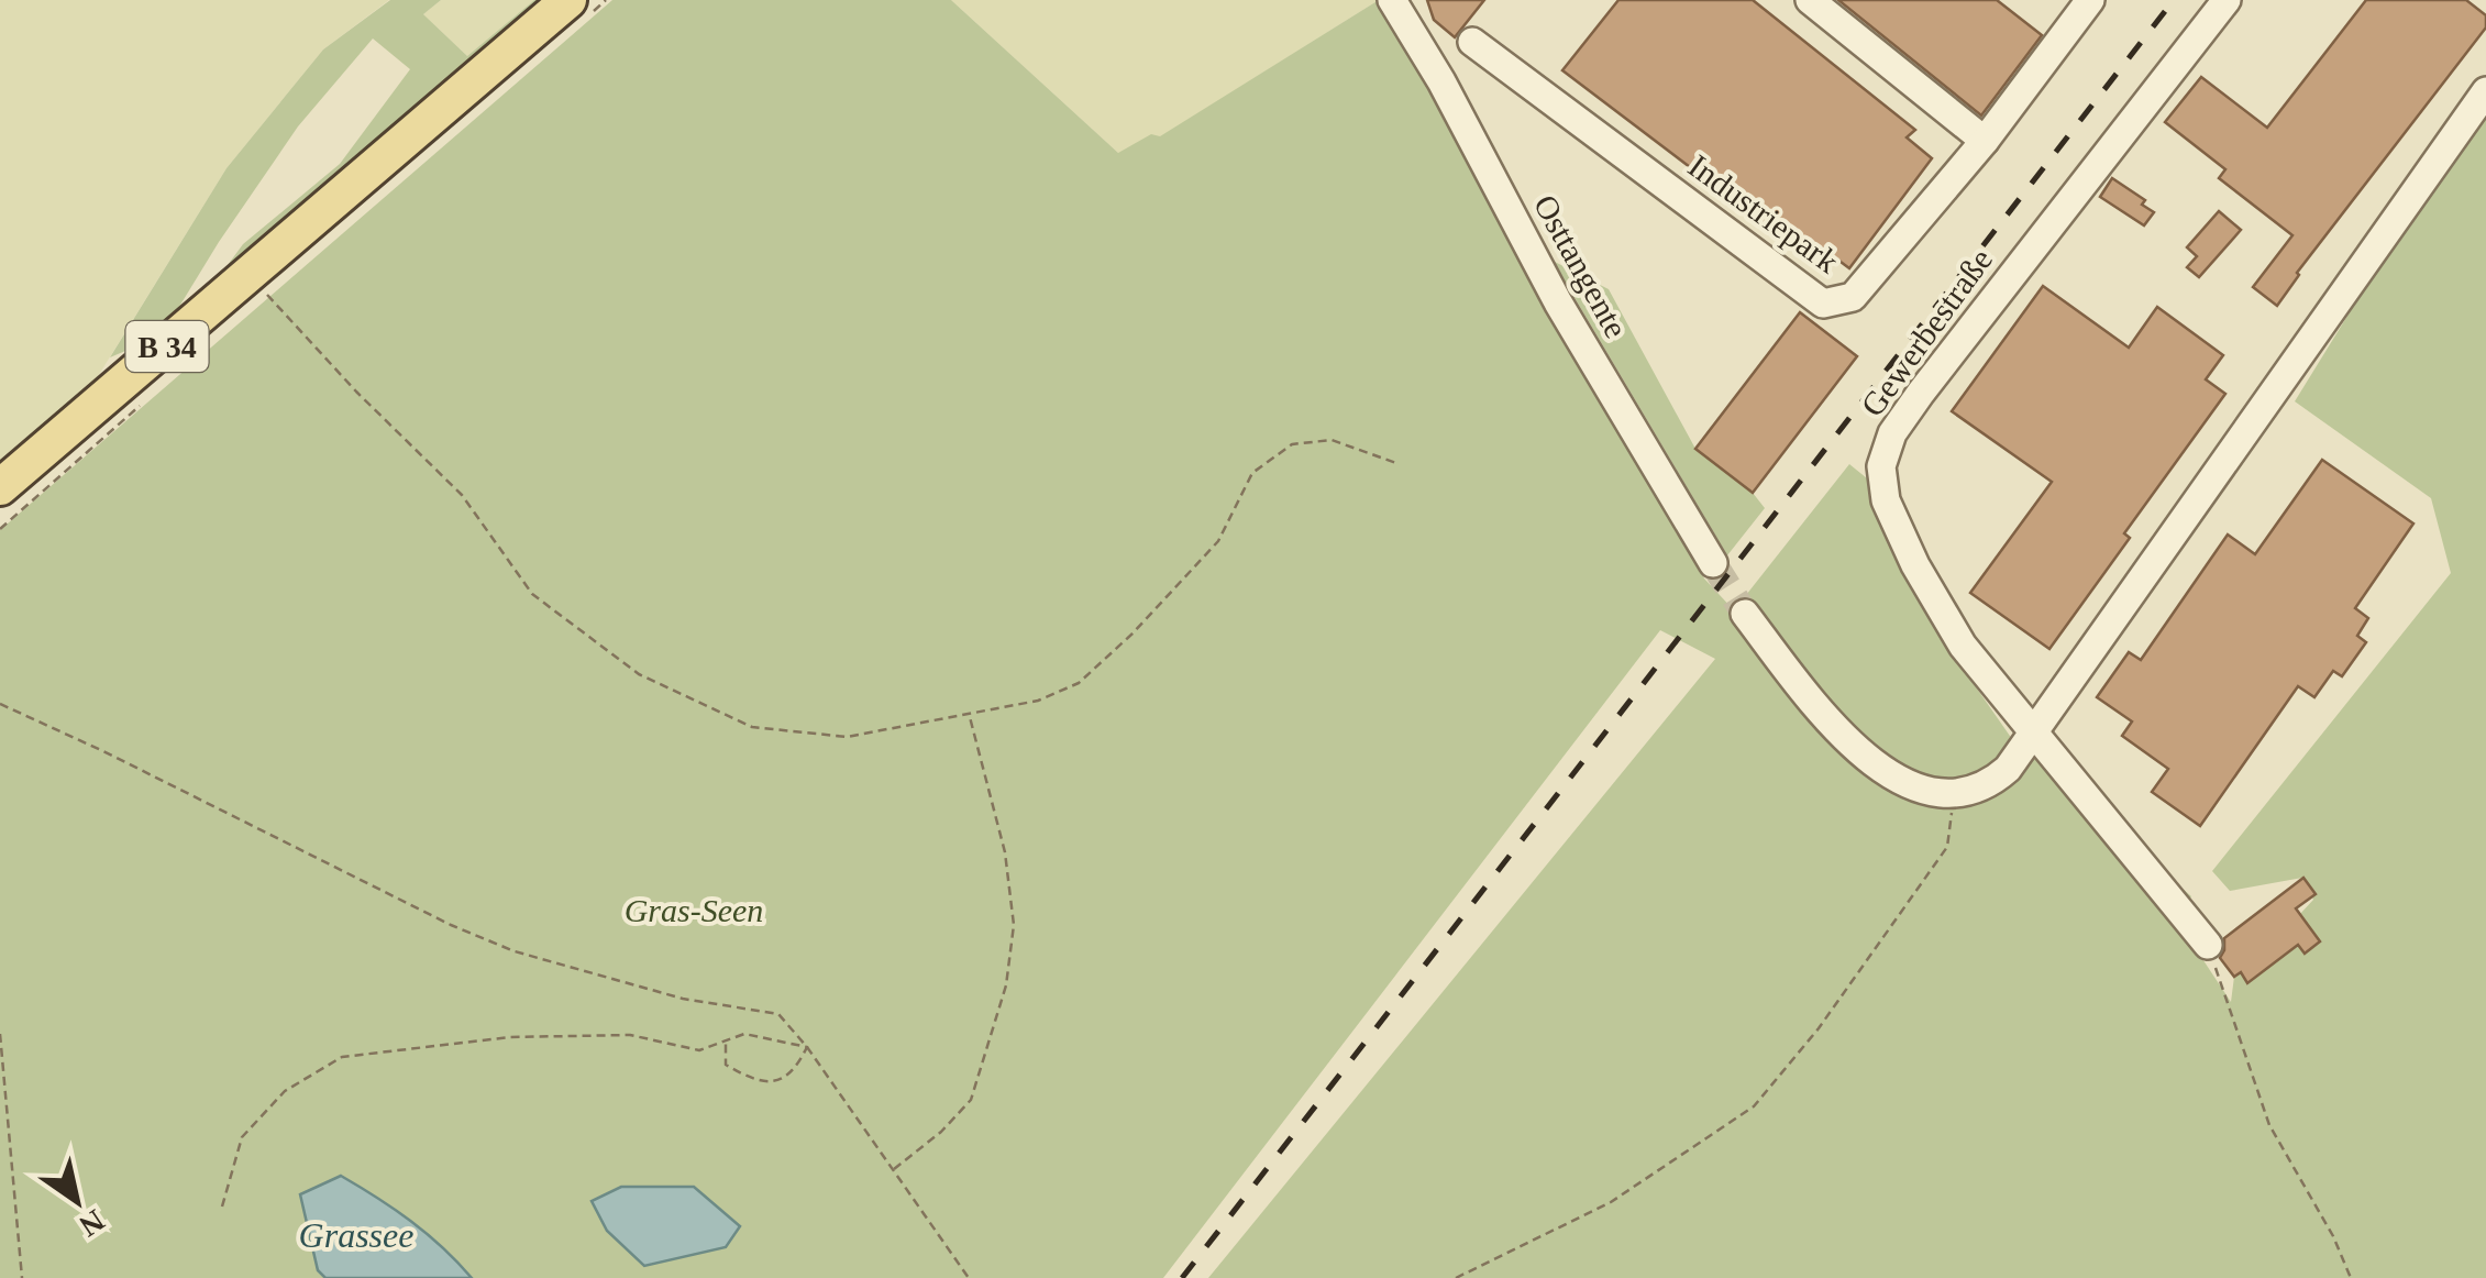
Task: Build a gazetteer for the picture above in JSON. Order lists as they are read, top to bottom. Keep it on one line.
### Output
{"streets":{"main road":["B 34"],"street":["Industriepark","Osttangente","Gewerbestraße"]},"water":["Grassee"],"parks":["Gras-Seen"],"north":"bottom right"}
